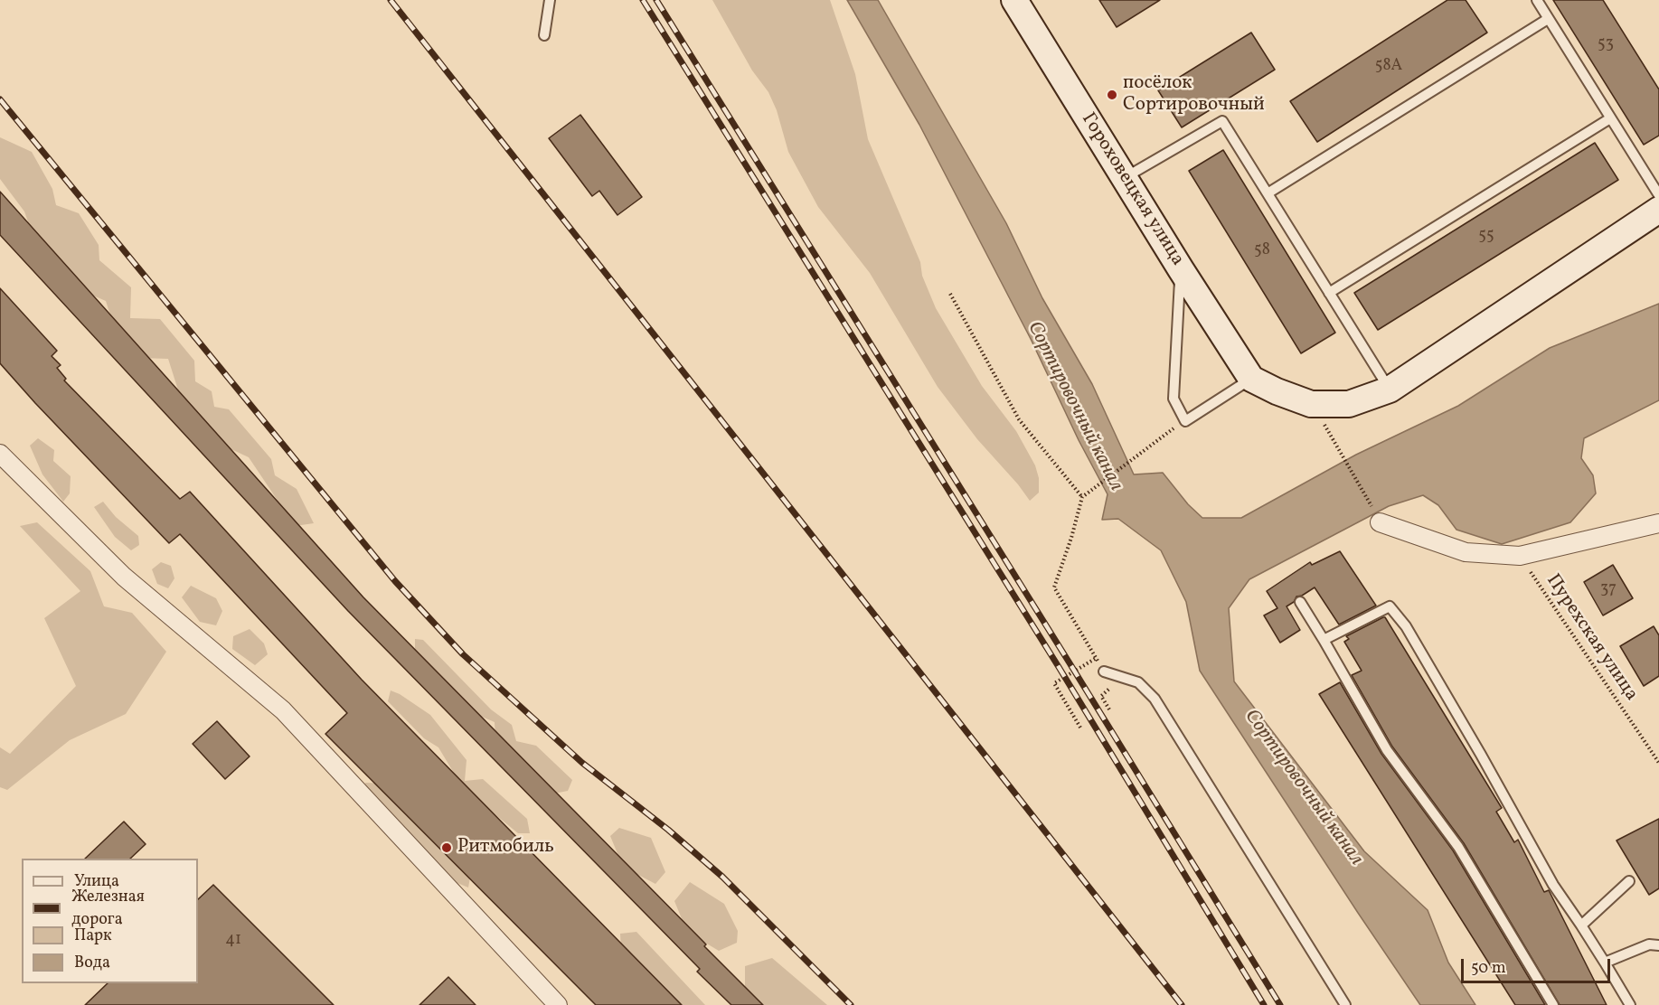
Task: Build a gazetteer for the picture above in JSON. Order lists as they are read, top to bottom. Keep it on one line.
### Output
{"streets":{"street":["Гороховецкая улица"],"path":["Пурехская улица"]},"water":["Сортировочный канал"],"places":["посёлок Сортировочный","Ритмобиль"],"house_numbers":["53","58А","55","58","37","41"],"legend":["Улица","Железная дорога","Парк","Вода"],"scale_bar":"50 m"}
